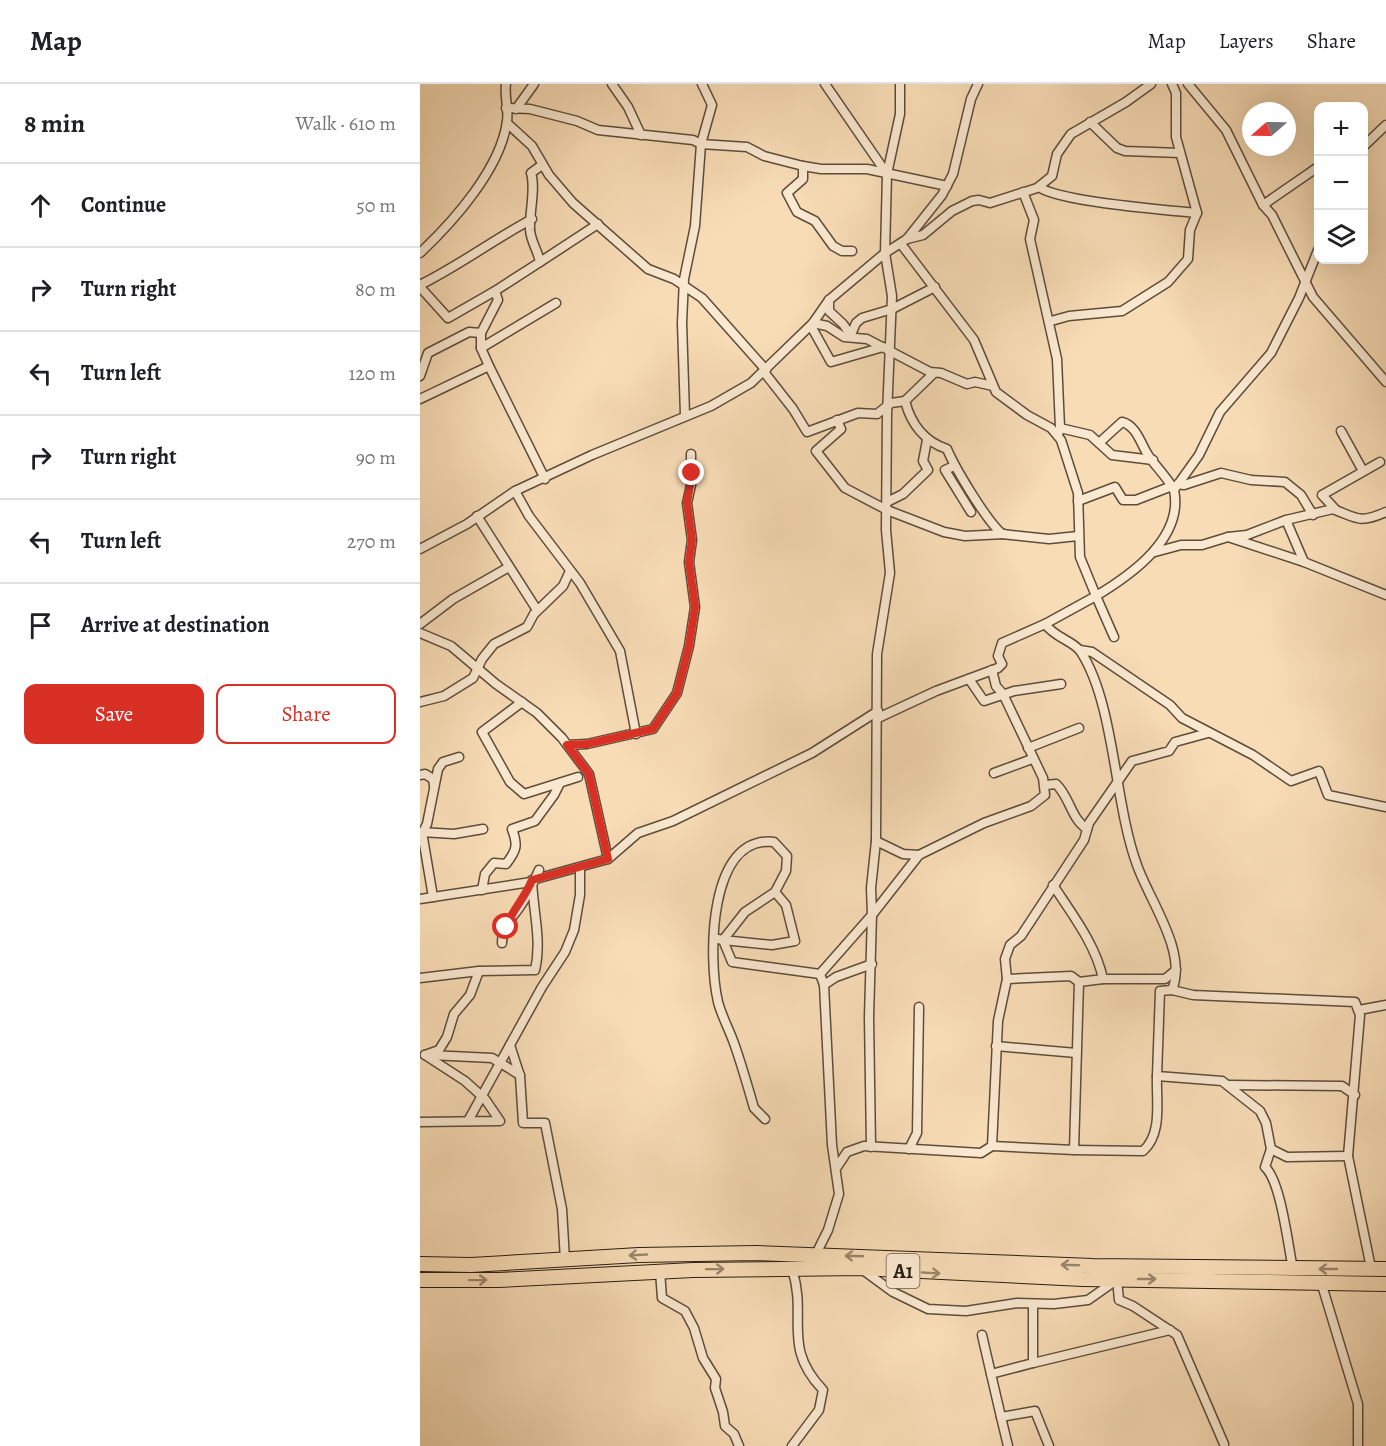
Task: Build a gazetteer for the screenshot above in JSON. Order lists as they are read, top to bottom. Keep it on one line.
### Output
{"streets":{"highway":["A1"]},"north":"left","page":{"header":"Map","nav":["Map","Layers","Share"],"heading":["8 min","Walk · 610 m"],"map_buttons":["+","−"],"list":[["Continue","50 m"],["Turn right","80 m"],["Turn left","120 m"],["Turn right","90 m"],["Turn left","270 m"],"Arrive at destination"],"buttons":["Save","Share"]}}
